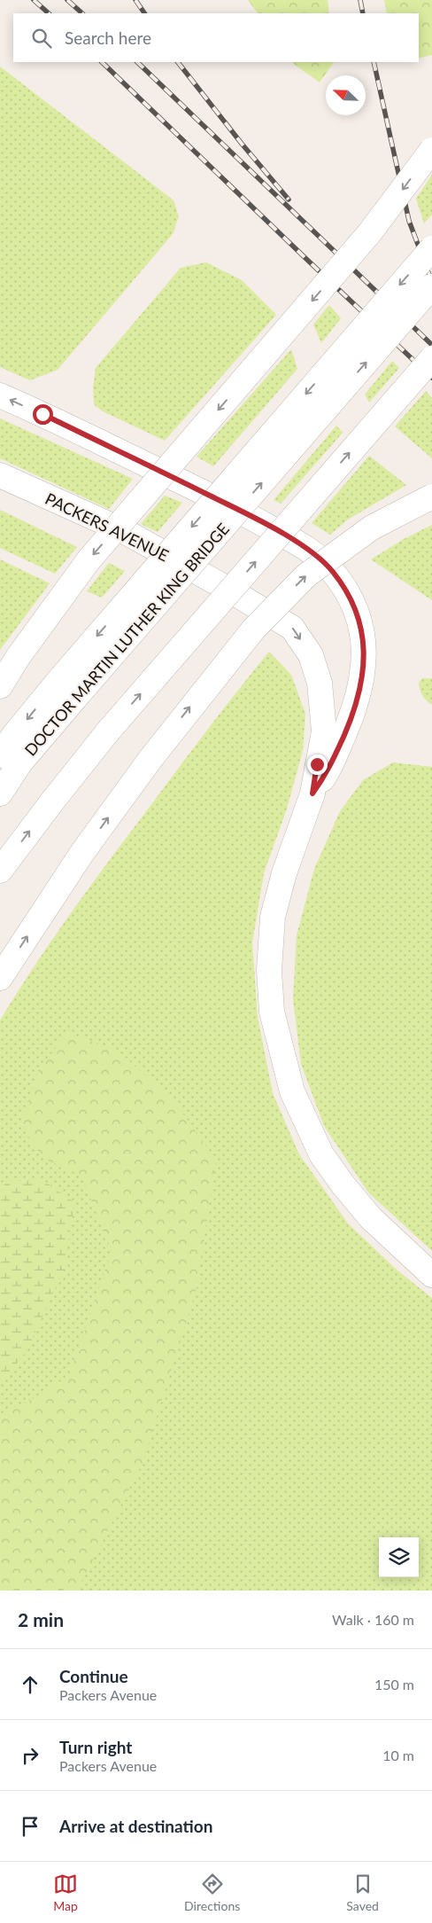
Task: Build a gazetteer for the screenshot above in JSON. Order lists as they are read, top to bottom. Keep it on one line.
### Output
{"streets":{"main road":["PACKERS AVENUE","DOCTOR MARTIN LUTHER KING BRIDGE"]},"north":"top left","page":{"search":"Search here","heading":["2 min","Walk · 160 m"],"list":[["Continue","Packers Avenue","150 m"],["Turn right","Packers Avenue","10 m"],"Arrive at destination"],"nav":["Map","Directions","Saved"]}}
